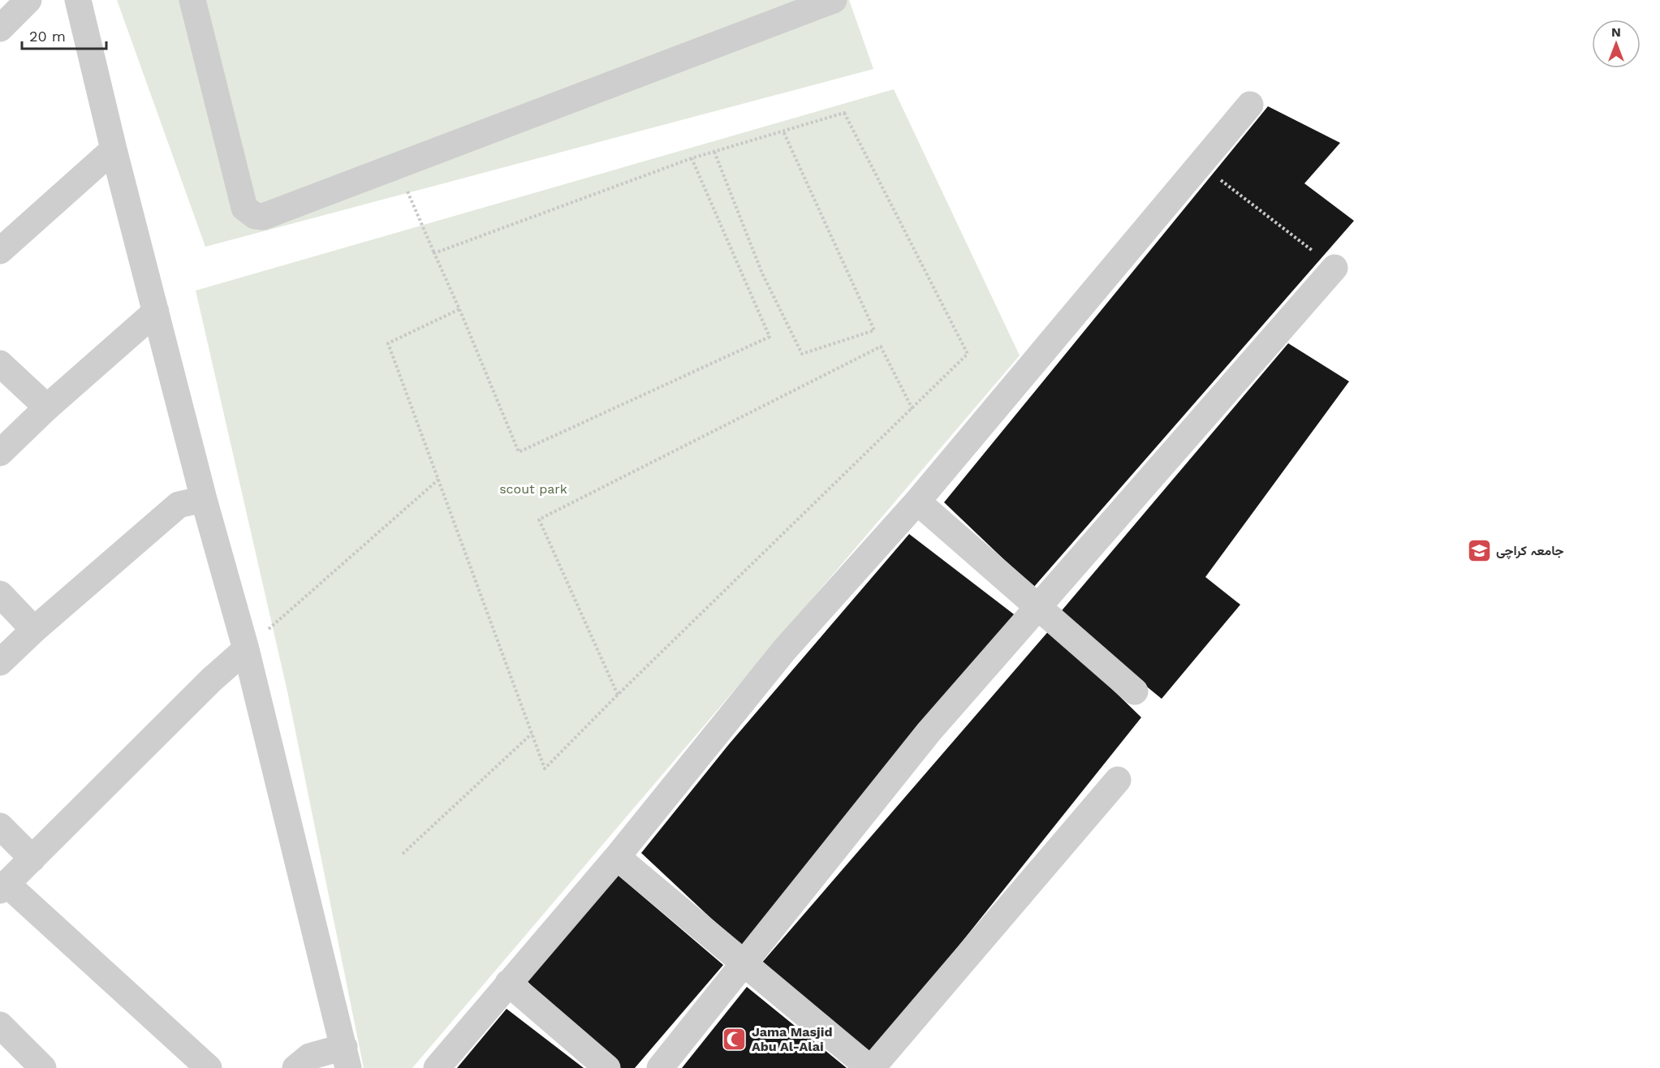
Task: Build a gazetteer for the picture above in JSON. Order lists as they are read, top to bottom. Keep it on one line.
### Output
{"parks":["scout park"],"places":{"school or university":["جامعہ کراچی"],"mosque":["Jama Masjid Abu Al-Alai"]},"scale_bar":"20 m","north":"top"}
